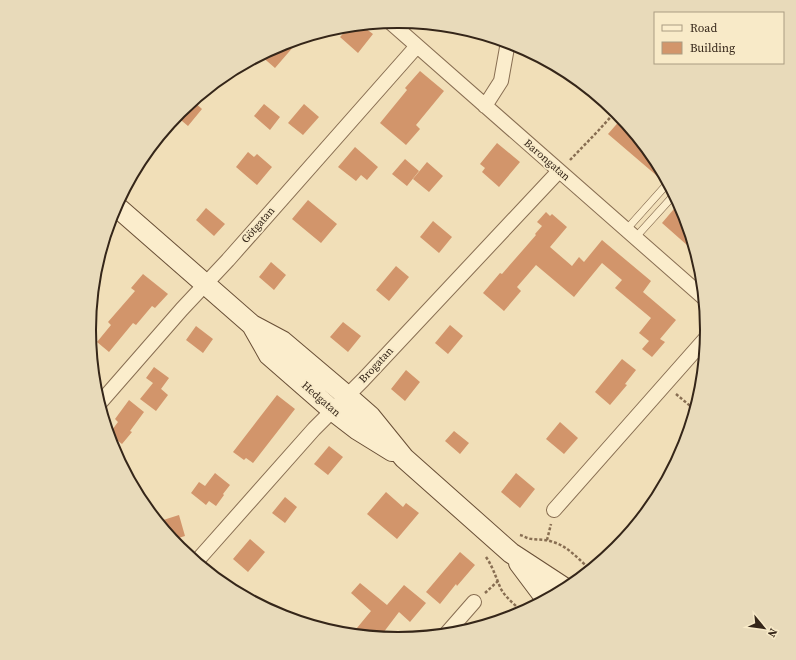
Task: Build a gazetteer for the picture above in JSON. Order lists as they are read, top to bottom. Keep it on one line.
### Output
{"streets":{"main road":["Hedgatan"],"street":["Barongatan","Götgatan","Brogatan"]},"crossings":[["Barongatan","Götgatan"],["Barongatan","Brogatan"],["Götgatan","Hedgatan"],["Brogatan","Hedgatan"]],"legend":["Road","Building"],"north":"bottom right"}
